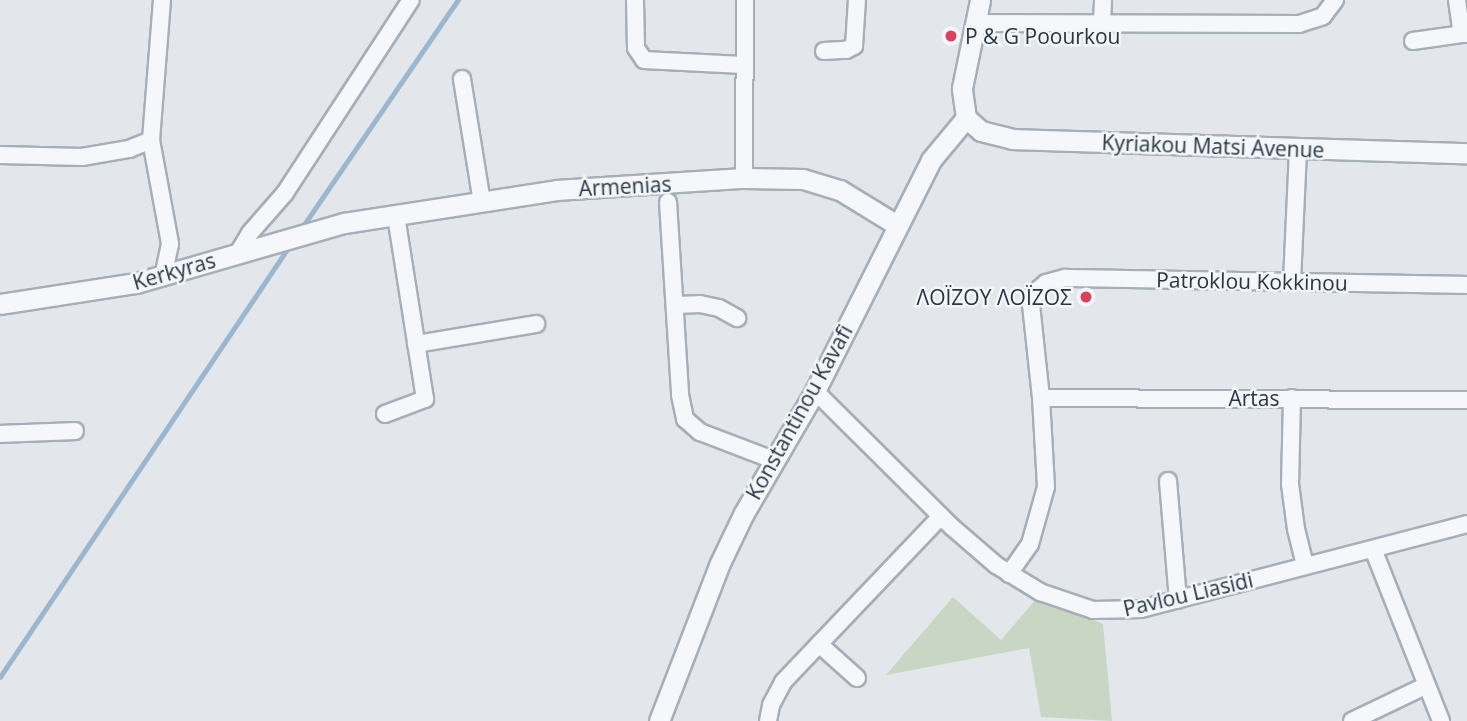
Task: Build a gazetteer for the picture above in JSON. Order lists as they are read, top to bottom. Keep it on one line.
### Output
{"streets":{"street":["Kyriakou Matsi Avenue","Armenias","Kerkyras","Patroklou Kokkinou","Artas","Konstantinou Kavafi","Pavlou Liasidi"]},"crossings":[["Kyriakou Matsi Avenue","Konstantinou Kavafi"],["Armenias","Kerkyras"],["Armenias","Konstantinou Kavafi"],["Patroklou Kokkinou","Artas"],["Konstantinou Kavafi","Pavlou Liasidi"]],"places":["P & G Poourkou","ΛΟΪΖΟΥ ΛΟΪΖΟΣ"]}
